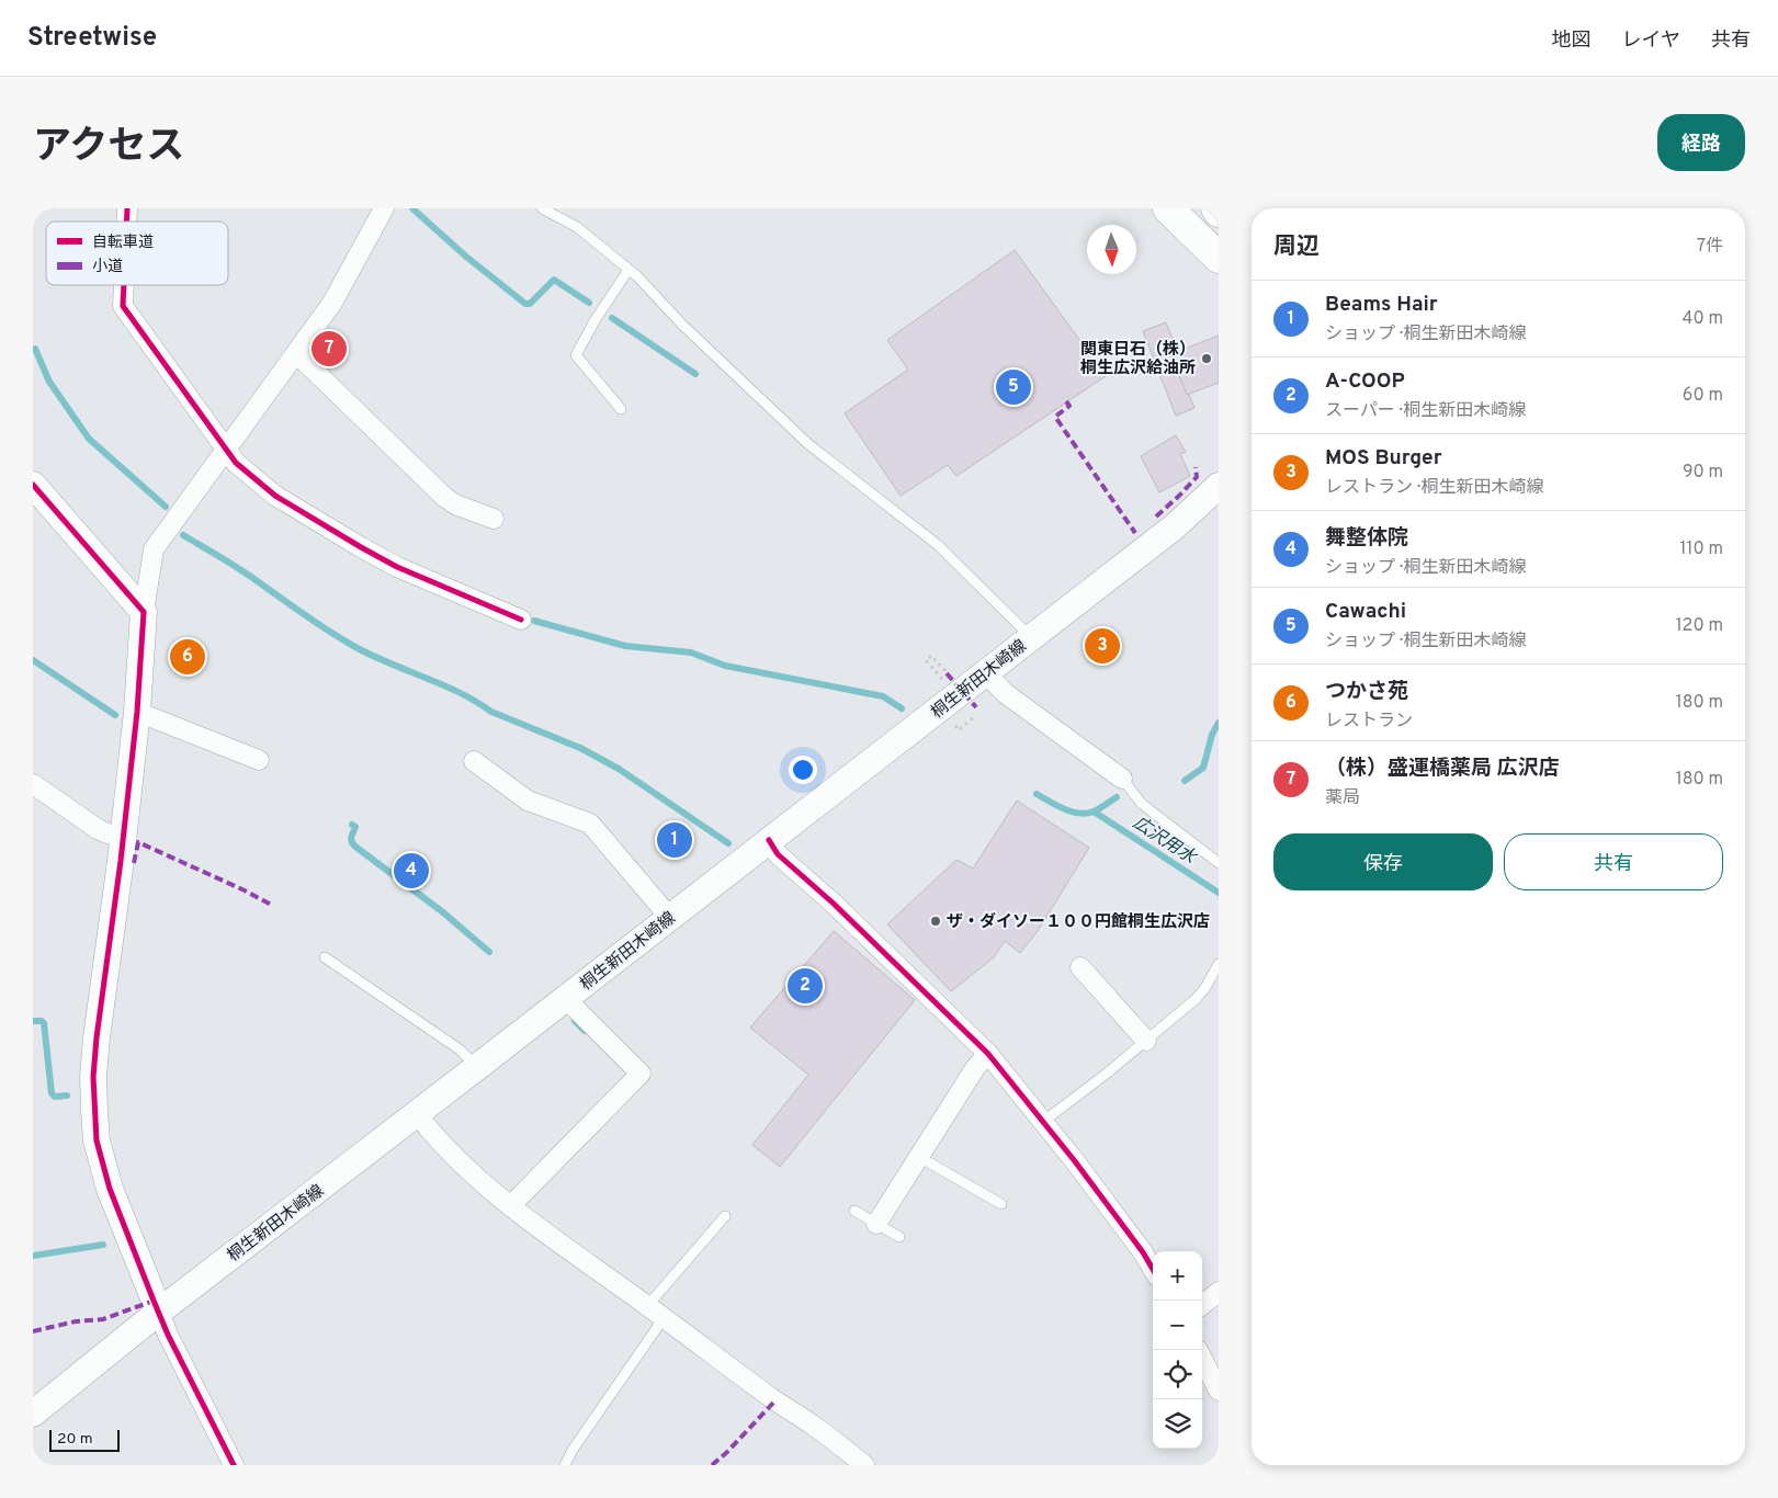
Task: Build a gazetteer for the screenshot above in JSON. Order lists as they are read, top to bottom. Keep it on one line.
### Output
{"streets":{"main road":["桐生新田木崎線"]},"water":["広沢用水"],"places":["関東日石（株） 桐生広沢給油所","ザ・ダイソー１００円館桐生広沢店"],"legend":["自転車道","小道"],"scale_bar":"20 m","north":"bottom","page":{"header":"Streetwise","nav":["地図","レイヤ","共有"],"title":"アクセス","buttons":["経路",["保存","共有"]],"heading":["周辺","7件"],"list":[{"mark":"1","name":"Beams Hair","note":"ショップ · 桐生新田木崎線","value":"40 m"},{"mark":"2","name":"A-COOP","note":"スーパー · 桐生新田木崎線","value":"60 m"},{"mark":"3","name":"MOS Burger","note":"レストラン · 桐生新田木崎線","value":"90 m"},{"mark":"4","name":"舞整体院","note":"ショップ · 桐生新田木崎線","value":"110 m"},{"mark":"5","name":"Cawachi","note":"ショップ · 桐生新田木崎線","value":"120 m"},{"mark":"6","name":"つかさ苑","note":"レストラン","value":"180 m"},{"mark":"7","name":"（株）盛運橋薬局 広沢店","note":"薬局","value":"180 m"}],"pins":["7","5","3","6","1","4","2"],"map_buttons":["+","−"],"scale":"20 m"}}
